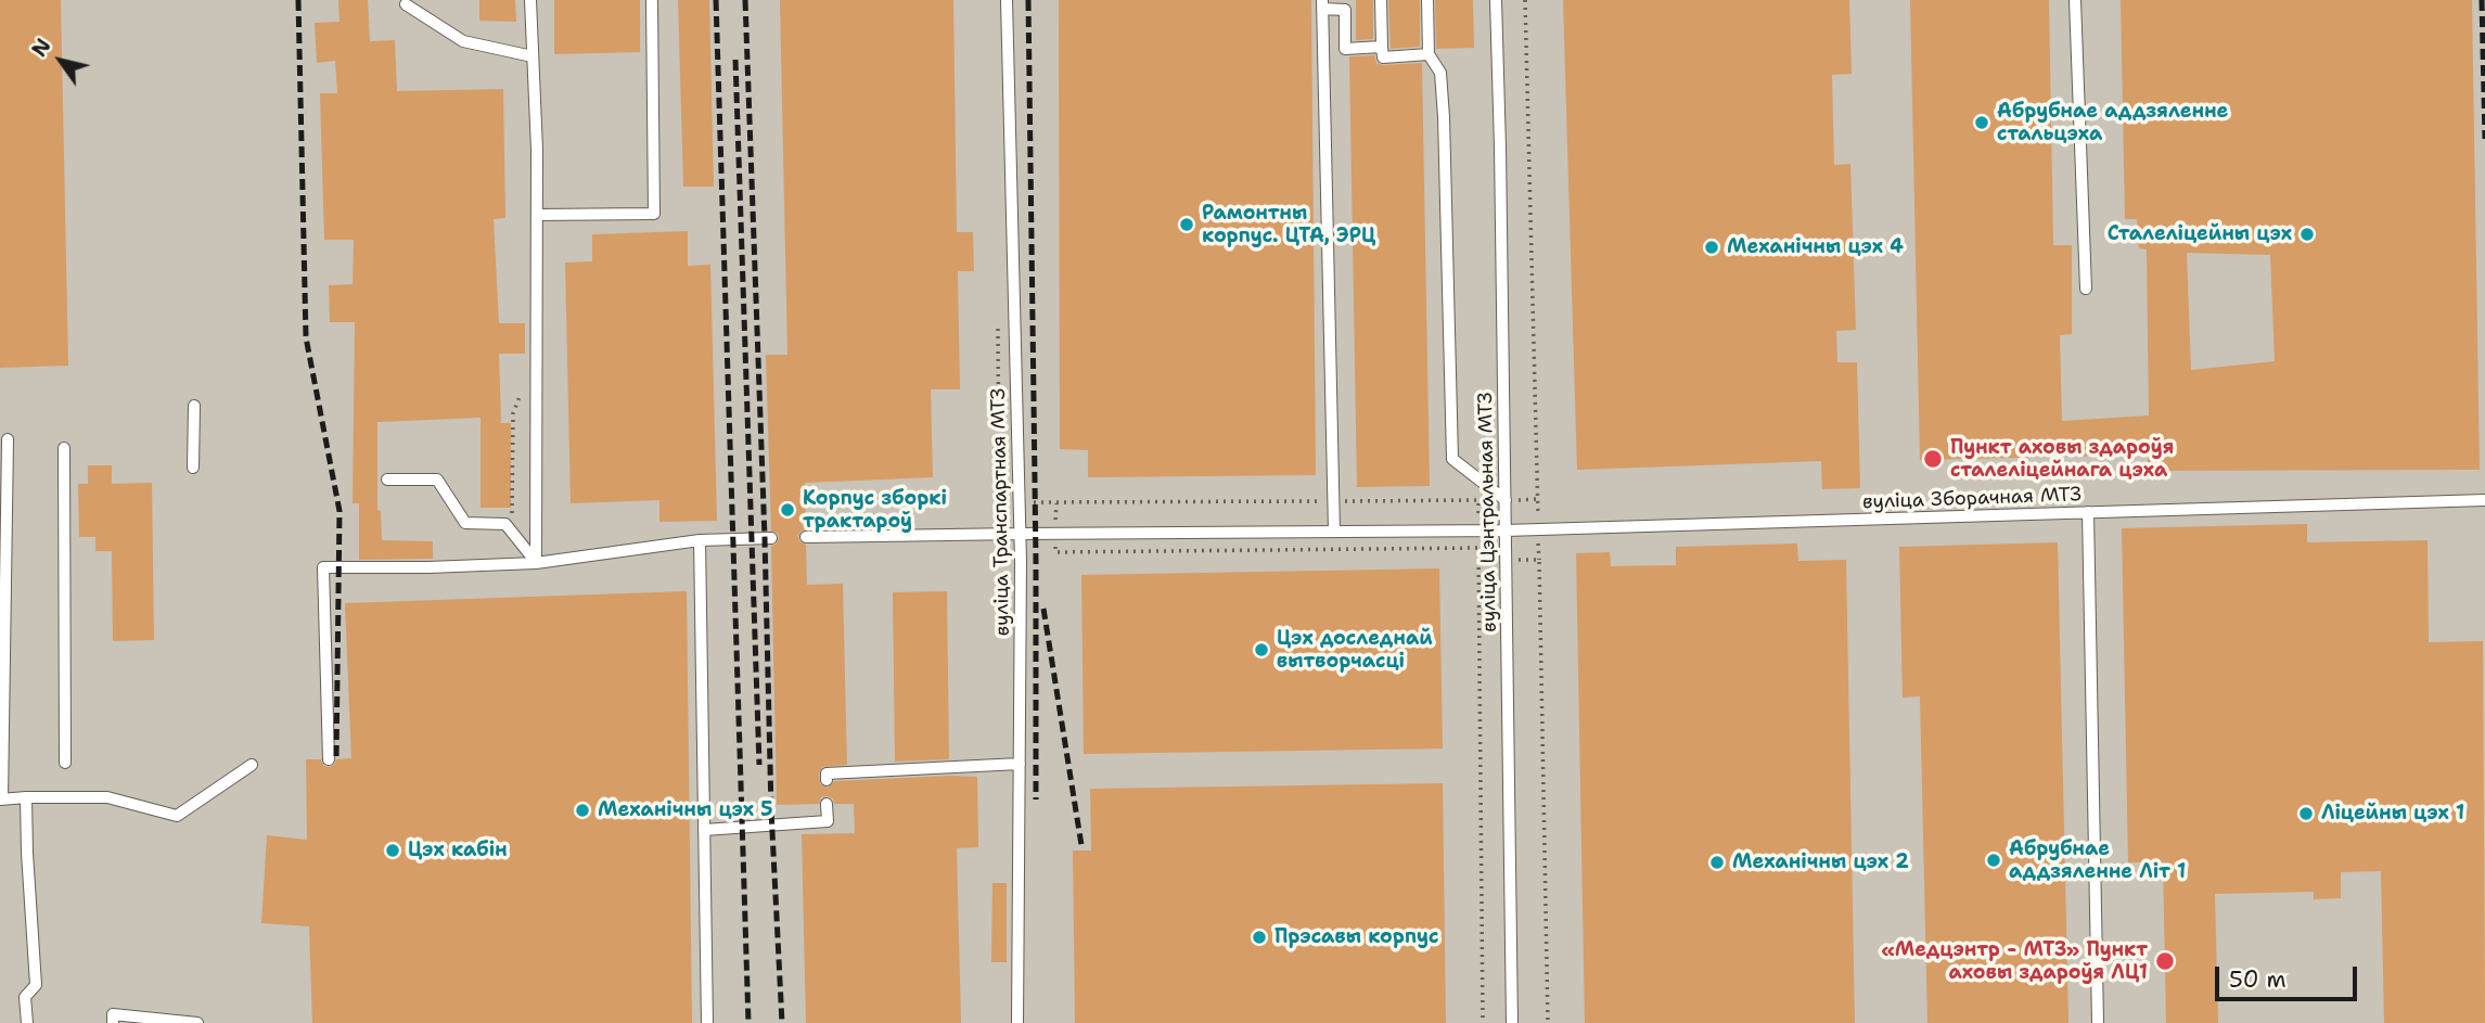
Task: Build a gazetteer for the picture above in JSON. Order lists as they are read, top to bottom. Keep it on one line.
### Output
{"streets":{"lane":["вуліца Зборачная МТЗ","вуліца Транспартная МТЗ","вуліца Цэнтральная МТЗ"]},"crossings":[["вуліца Зборачная МТЗ","вуліца Транспартная МТЗ"],["вуліца Зборачная МТЗ","вуліца Цэнтральная МТЗ"]],"places":["Абрубнае аддзяленне стальцэха","Рамонтны корпус. ЦТА, ЭРЦ","Сталеліцейны цэх","Механічны цэх 4","Пункт аховы здароўя сталеліцейнага цэха","Корпус зборкі трактароў","Цэх доследнай вытворчасці","Механічны цэх 5","Ліцейны цэх 1","Цэх кабін","Абрубнае аддзяленне Літ 1","Механічны цэх 2","Прэсавы корпус","«Медцэнтр - МТЗ» Пункт аховы здароўя ЛЦ1"],"scale_bar":"50 m","north":"top left"}
